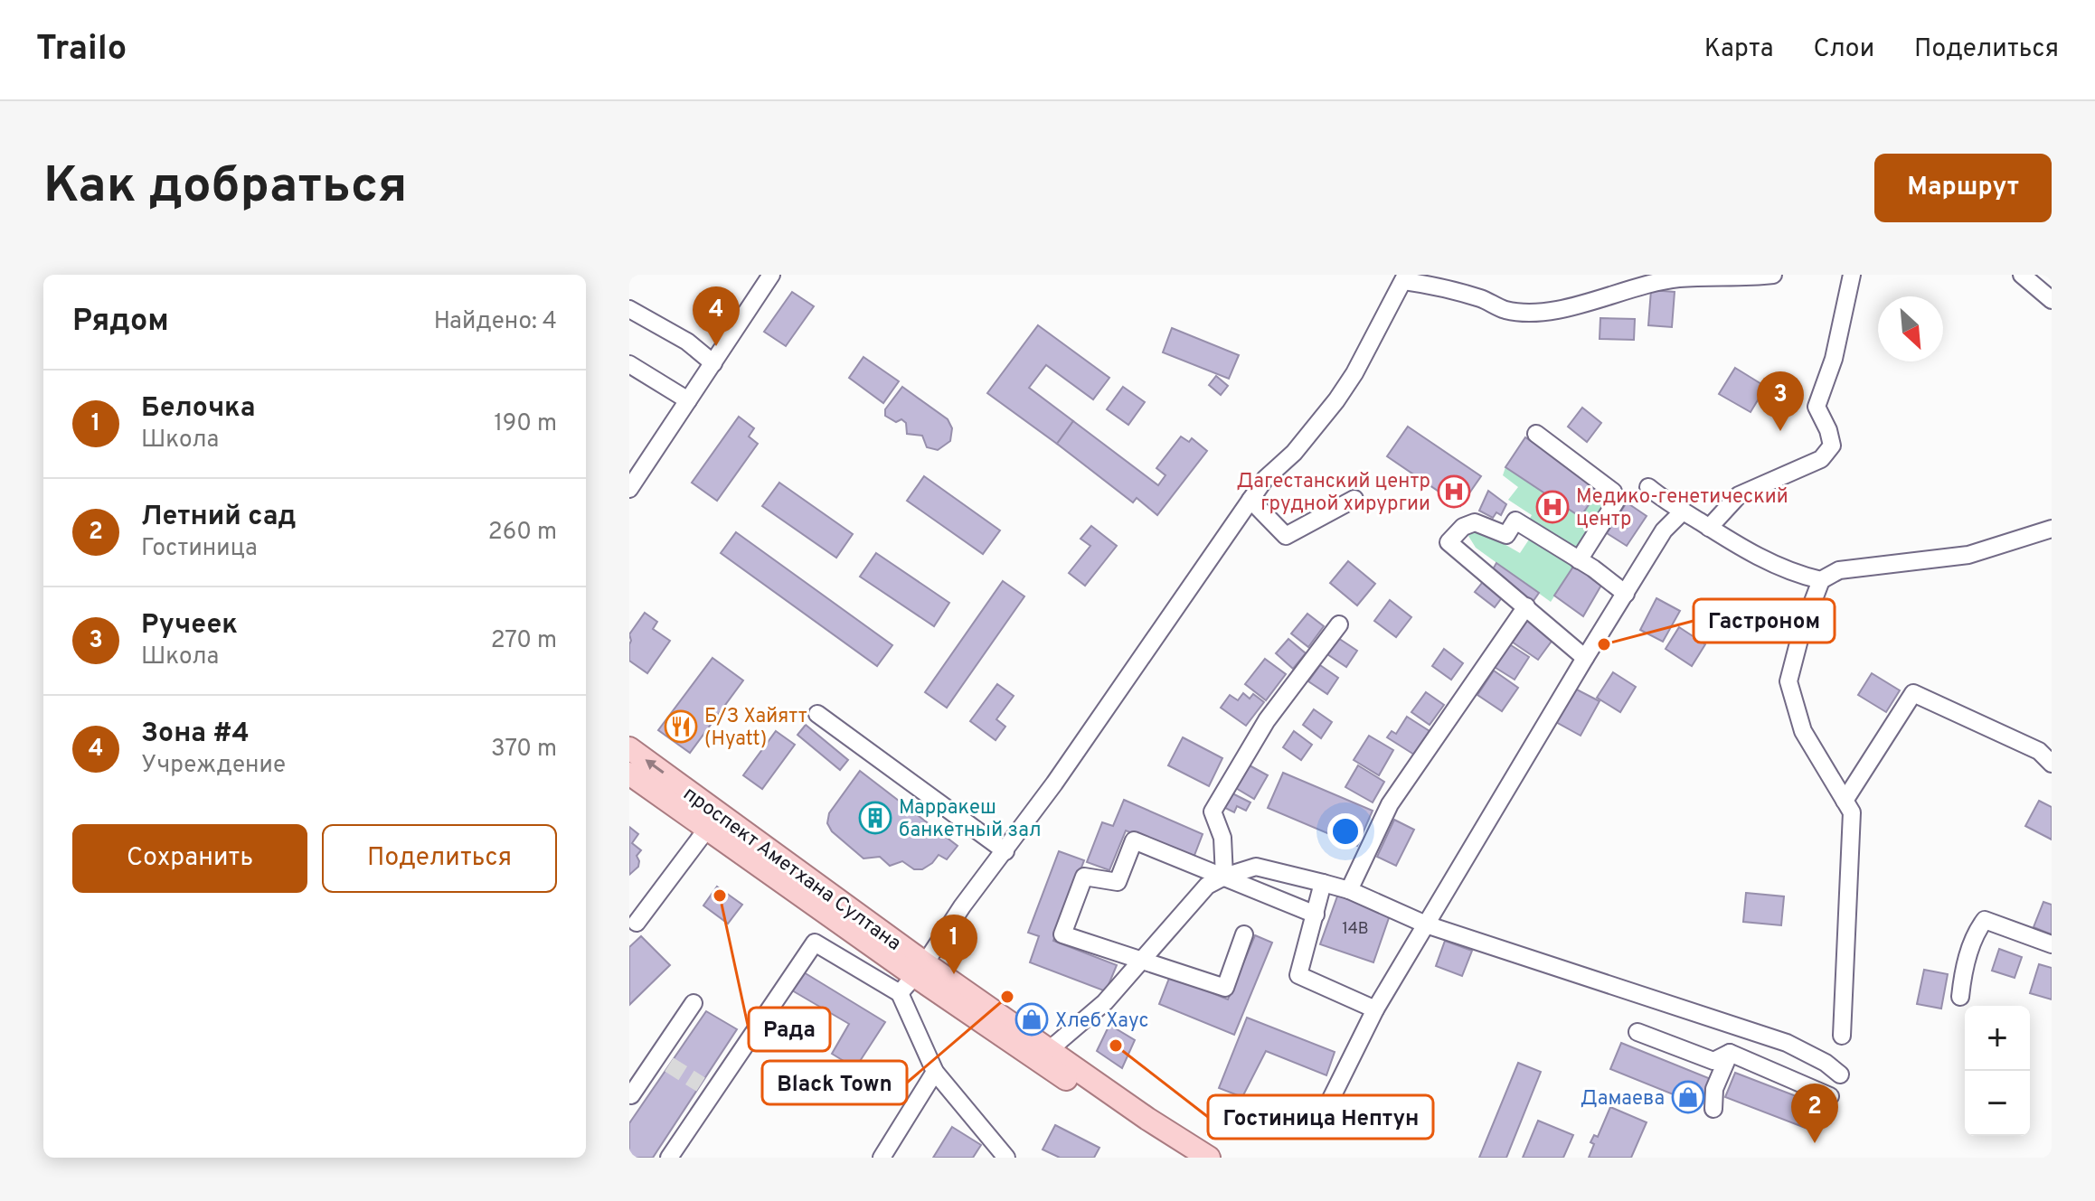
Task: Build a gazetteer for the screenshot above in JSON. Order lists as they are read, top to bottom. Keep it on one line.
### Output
{"streets":{"main road":["проспект Аметхана Султана"]},"places":{"hospital":["Дагестанский центр грудной хирургии","Медико-генетический центр"],"other":["Гастроном","Рада","Black Town","Гостиница Нептун"],"restaurant":["Б/З Хайятт (Hyatt)"],"building":["Марракеш банкетный зал"],"shop":["Хлеб Хаус","Дамаева"]},"house_numbers":["14В"],"north":"bottom right","page":{"header":"Trailo","nav":["Карта","Слои","Поделиться"],"buttons":["Маршрут",["Сохранить","Поделиться"]],"title":"Как добраться","heading":["Рядом","Найдено: 4"],"pins":["4","3","1","2"],"list":[{"mark":"1","name":"Белочка","note":"Школа","value":"190 m"},{"mark":"2","name":"Летний сад","note":"Гостиница","value":"260 m"},{"mark":"3","name":"Ручеек","note":"Школа","value":"270 m"},{"mark":"4","name":"Зона #4","note":"Учреждение","value":"370 m"}],"map_buttons":["+","−"]}}
